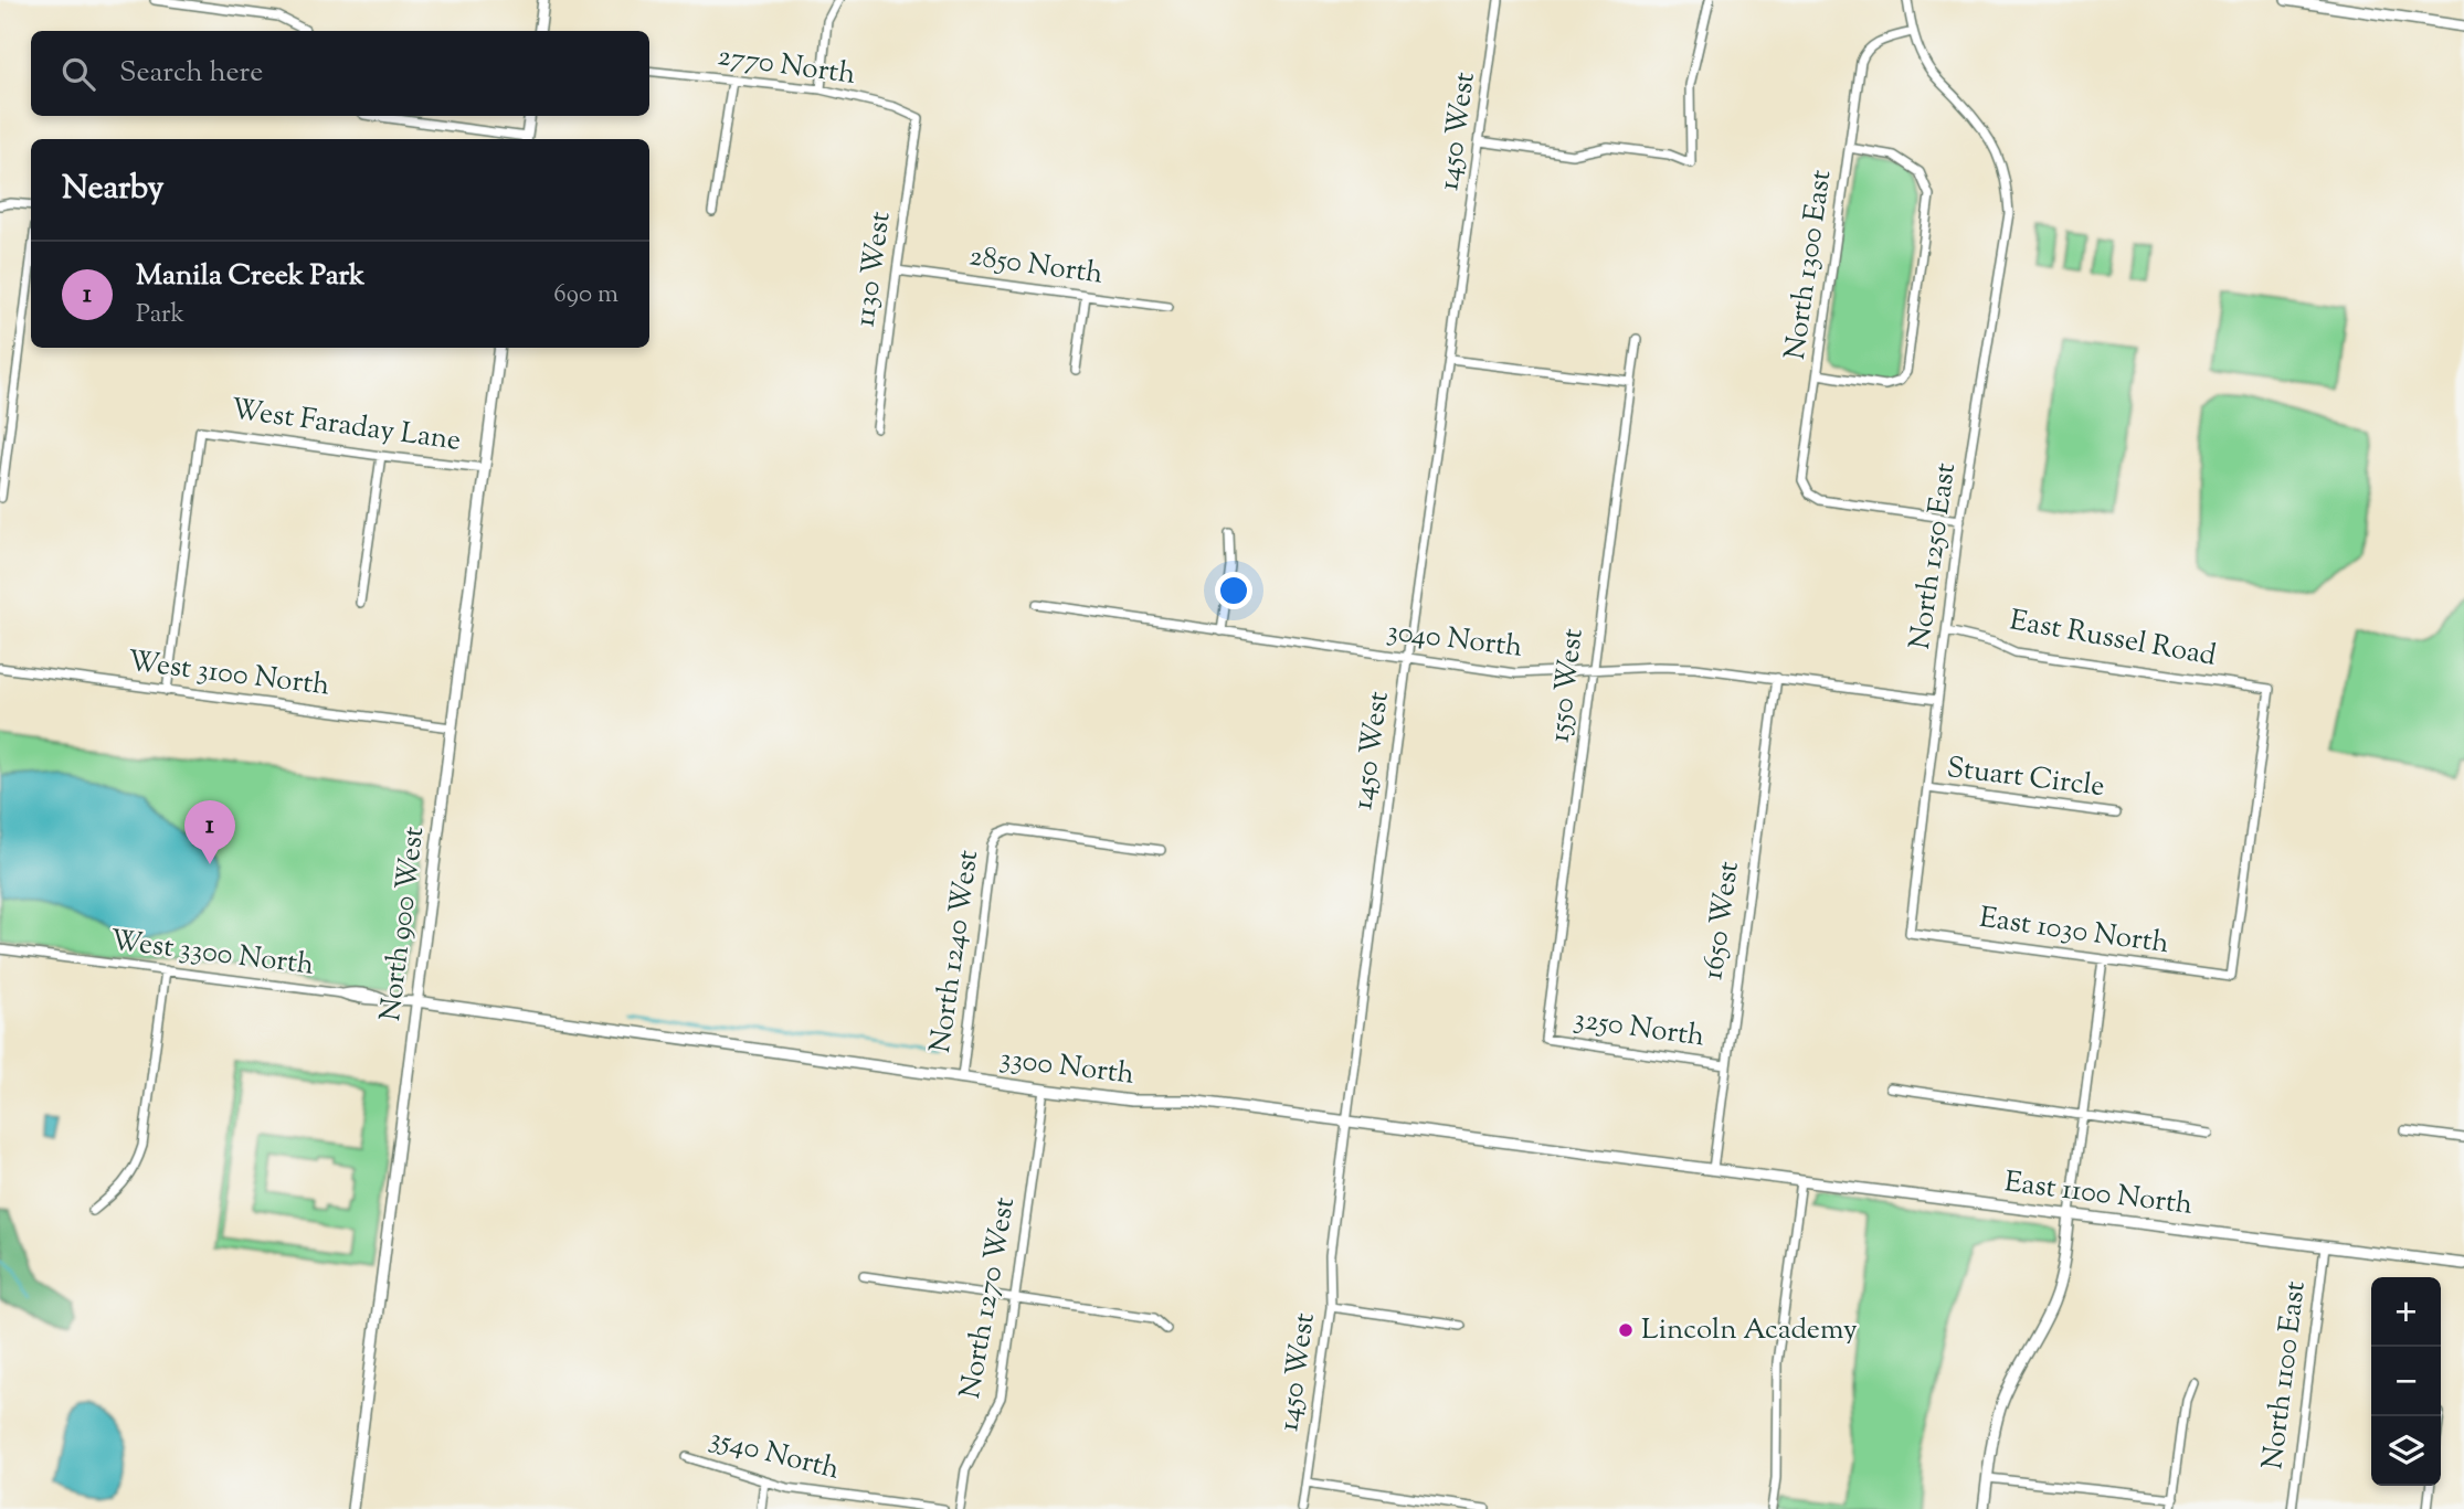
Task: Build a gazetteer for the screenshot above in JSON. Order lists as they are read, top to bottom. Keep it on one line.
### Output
{"streets":{"street":["2770 North","1450 West","North 1300 East","2850 North","1130 West","West Faraday Lane","North 1250 East","East Russel Road","3040 North","West 3100 North","1550 West","Stuart Circle","1650 West","North 900 West","East 1030 North","North 1240 West","West 3300 North","3250 North","3300 North","East 1100 North","North 1270 West","North 1100 East","3540 North"]},"crossings":[["2770 North","1130 West"],["1450 West","3040 North"],["1450 West","3300 North"],["North 1300 East","North 1250 East"],["2850 North","1130 West"],["West Faraday Lane","West 3100 North"],["West Faraday Lane","North 900 West"],["North 1250 East","East Russel Road"],["North 1250 East","3040 North"],["North 1250 East","Stuart Circle"],["North 1250 East","East 1030 North"],["East Russel Road","East 1030 North"],["3040 North","1550 West"],["3040 North","1650 West"],["West 3100 North","North 900 West"],["1550 West","3250 North"],["1650 West","3250 North"],["1650 West","3300 North"],["1650 West","East 1100 North"],["North 900 West","West 3300 North"],["North 900 West","3300 North"],["North 1240 West","3300 North"],["West 3300 North","3300 North"],["3300 North","East 1100 North"],["3300 North","North 1270 West"],["East 1100 North","North 1100 East"]],"places":["Lincoln Academy"],"page":{"search":"Search here","heading":"Nearby","list":[{"mark":"1","name":"Manila Creek Park","note":"Park","value":"690 m"}],"pins":"1","map_buttons":["+","−"]}}
